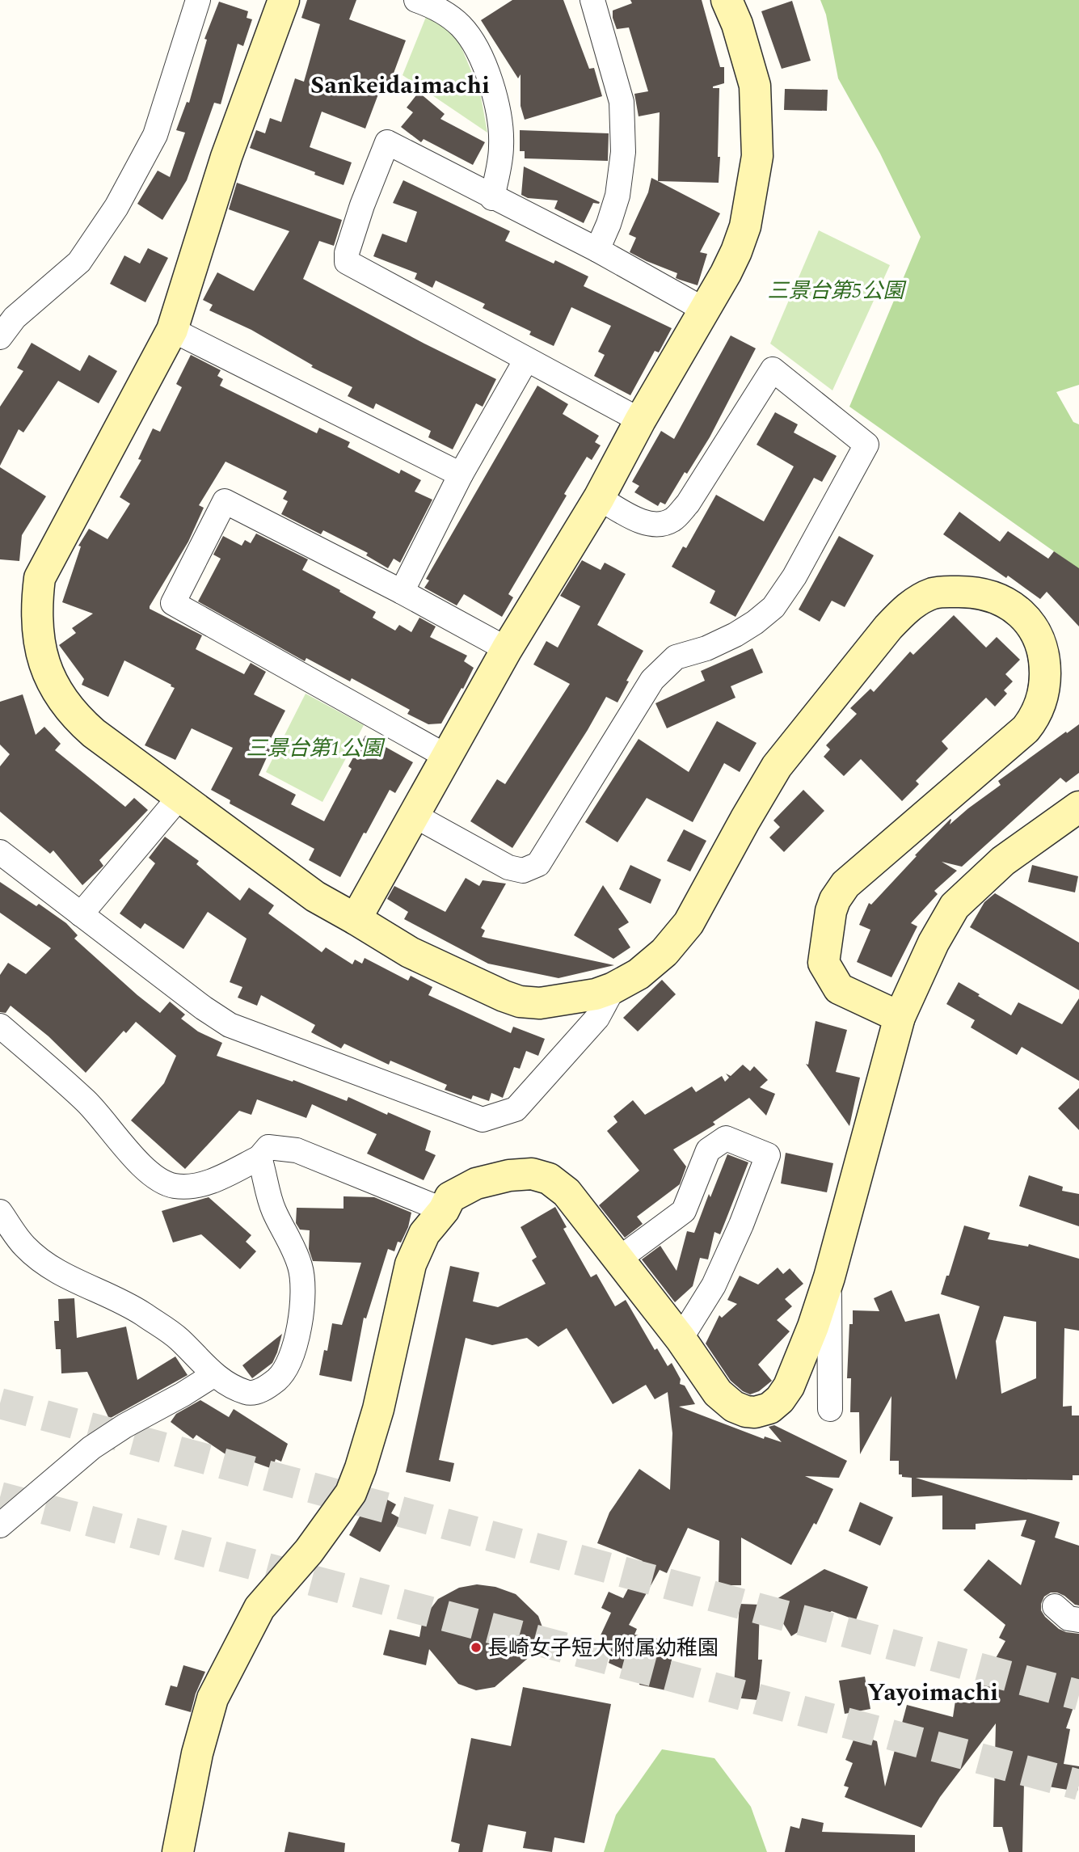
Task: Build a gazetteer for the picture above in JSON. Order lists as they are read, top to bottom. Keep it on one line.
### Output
{"districts":["Sankeidaimachi","Yayoimachi"],"parks":["三景台第5公園","三景台第1公園"],"places":["長崎女子短大附属幼稚園"]}
